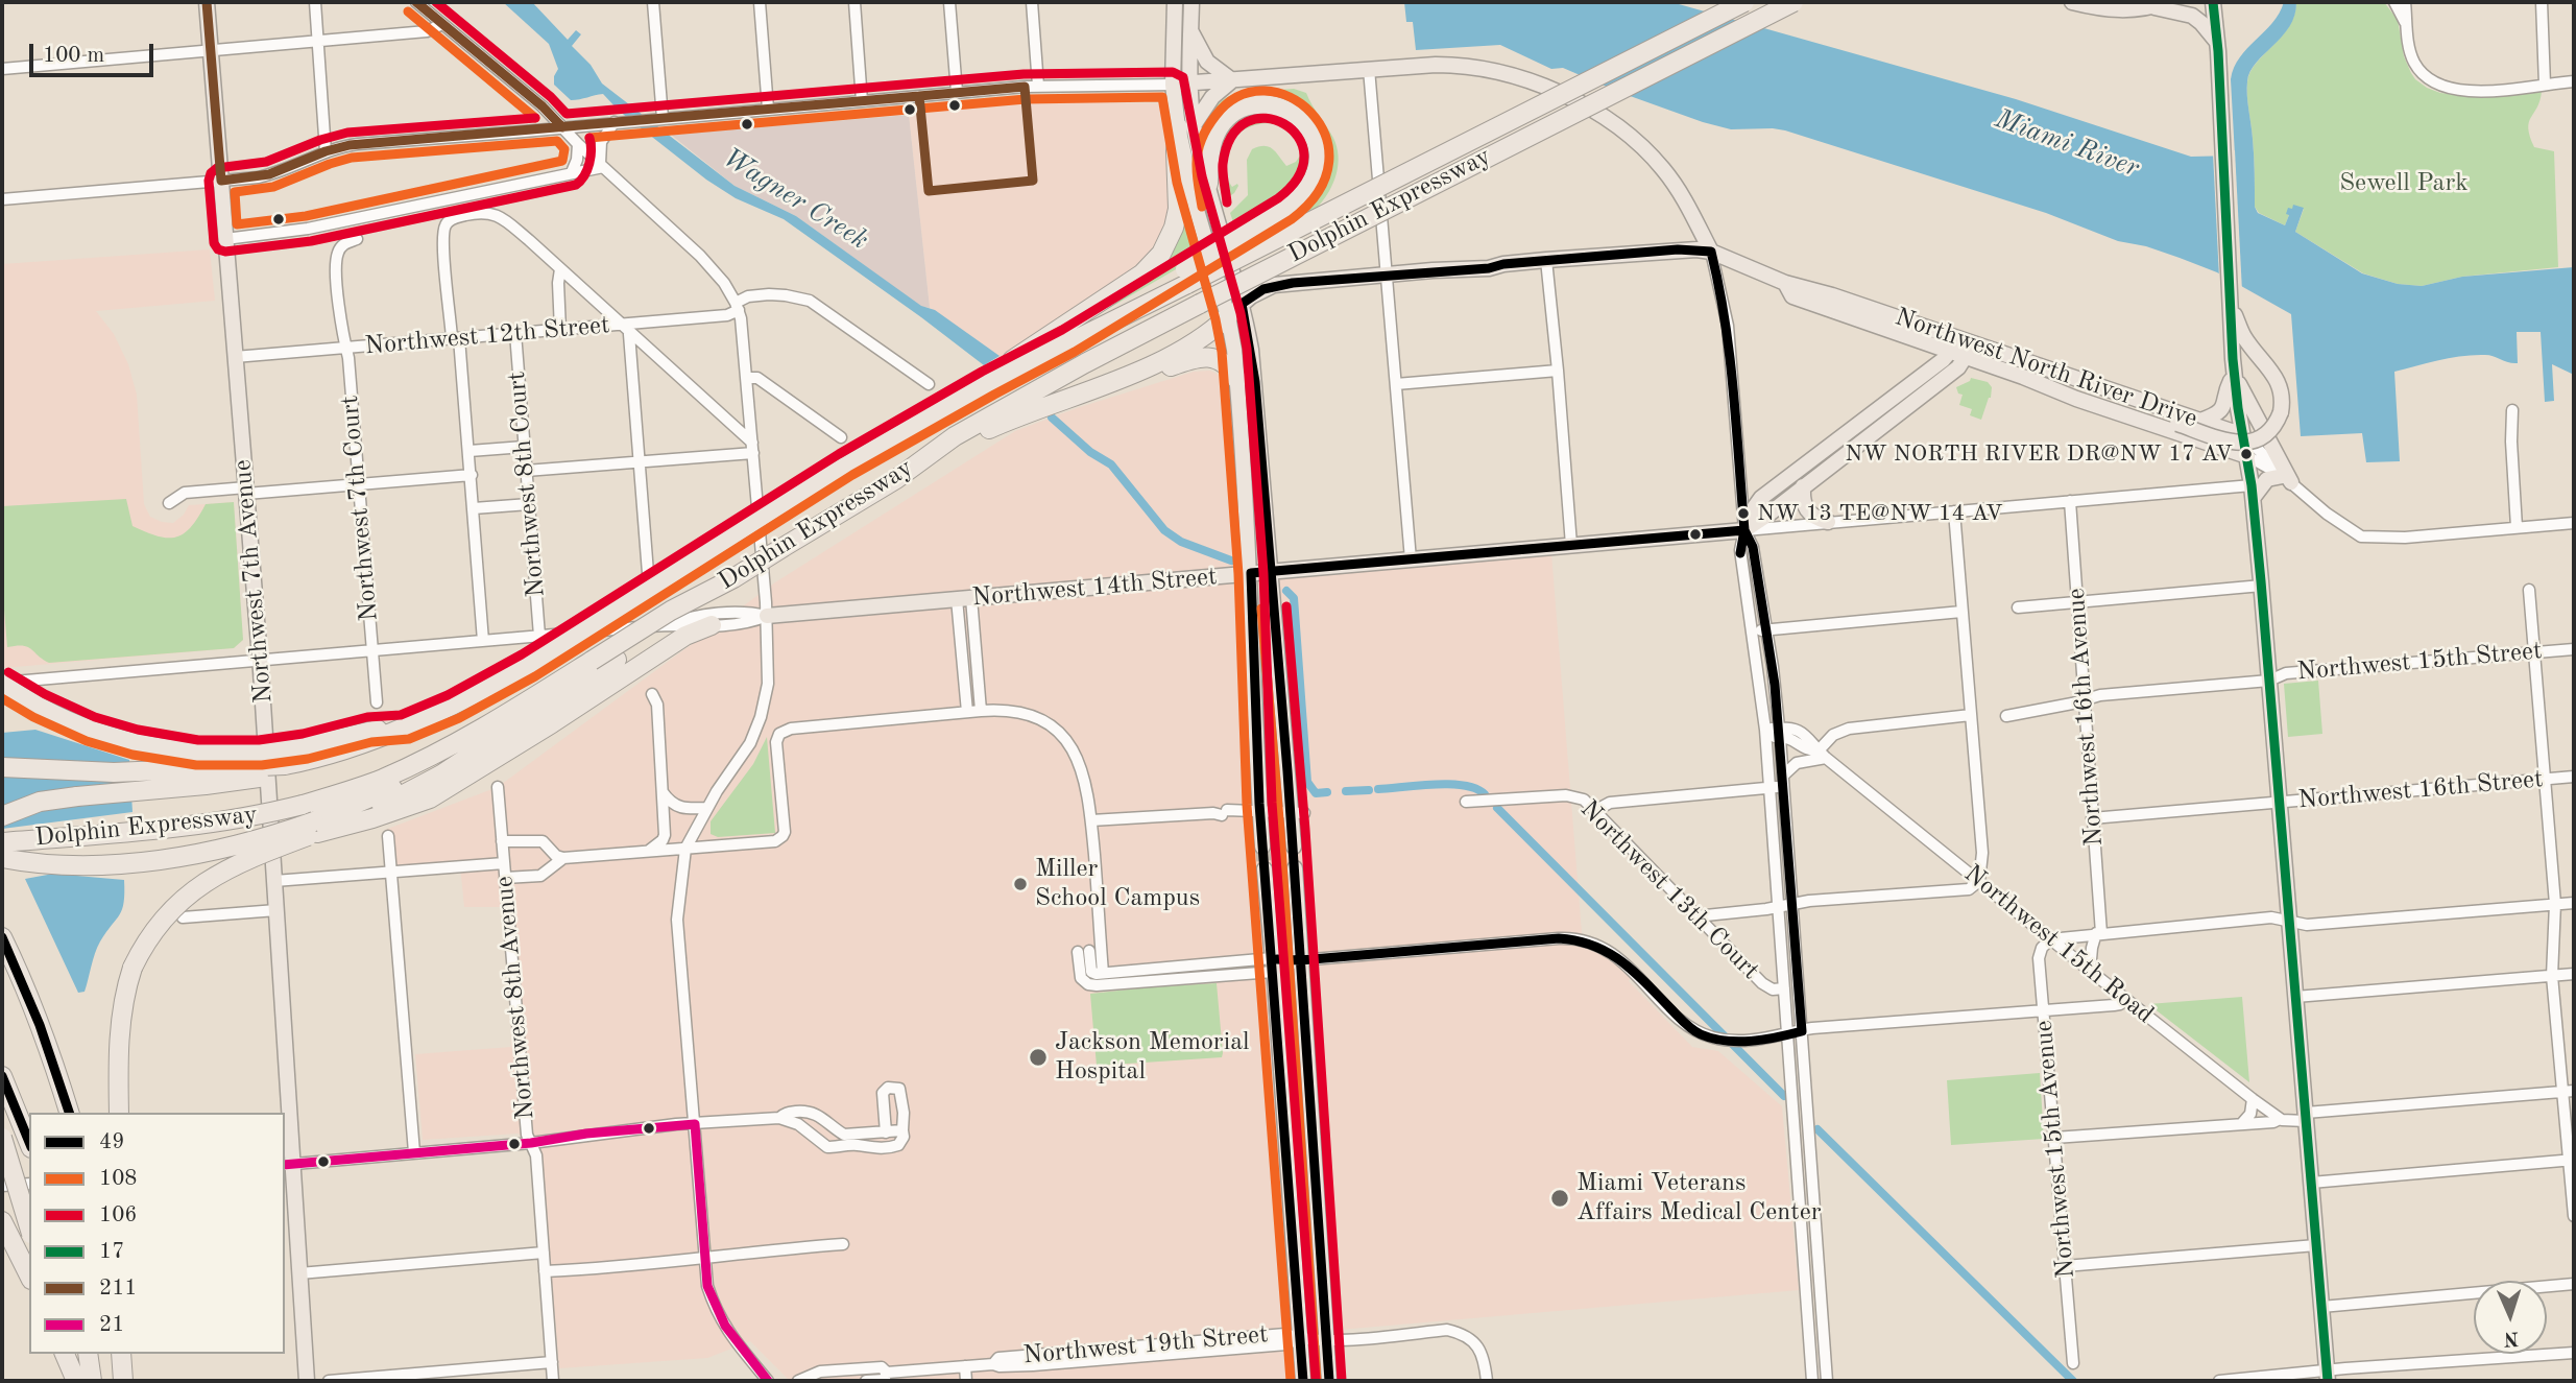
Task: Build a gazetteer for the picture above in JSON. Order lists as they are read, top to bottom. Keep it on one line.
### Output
{"streets":{"highway":["Dolphin Expressway"],"main road":["Northwest North River Drive","Northwest 7th Avenue","Northwest 14th Street"],"street":["Northwest 12th Street","Northwest 8th Court","Northwest 7th Court","Northwest 15th Street","Northwest 16th Avenue","Northwest 16th Street","Northwest 13th Court","Northwest 15th Road","Northwest 8th Avenue","Northwest 15th Avenue","Northwest 19th Street"]},"crossings":[["Northwest 12th Street","Northwest 8th Court"],["Northwest 12th Street","Northwest 7th Court"],["Northwest 12th Street","Northwest 7th Avenue"],["Northwest 8th Court","Northwest 14th Street"],["Northwest 7th Court","Northwest 14th Street"],["Northwest 7th Avenue","Northwest 14th Street"],["Northwest 14th Street","Northwest 16th Avenue"],["Northwest 15th Street","Northwest 16th Avenue"],["Northwest 16th Avenue","Northwest 16th Street"],["Northwest 16th Avenue","Northwest 15th Road"],["Northwest 15th Road","Northwest 15th Avenue"]],"water":["Miami River","Wagner Creek"],"parks":["Sewell Park"],"places":["NW NORTH RIVER DR@NW 17 AV","NW 13 TE@NW 14 AV","Miller School Campus","Jackson Memorial Hospital","Miami Veterans Affairs Medical Center"],"lines":["transit line 106","transit line 17","transit line 211","transit line 108","transit line 49","transit line 21"],"legend":["49","108","106","17","211","21"],"scale_bar":"100 m","north":"bottom"}
